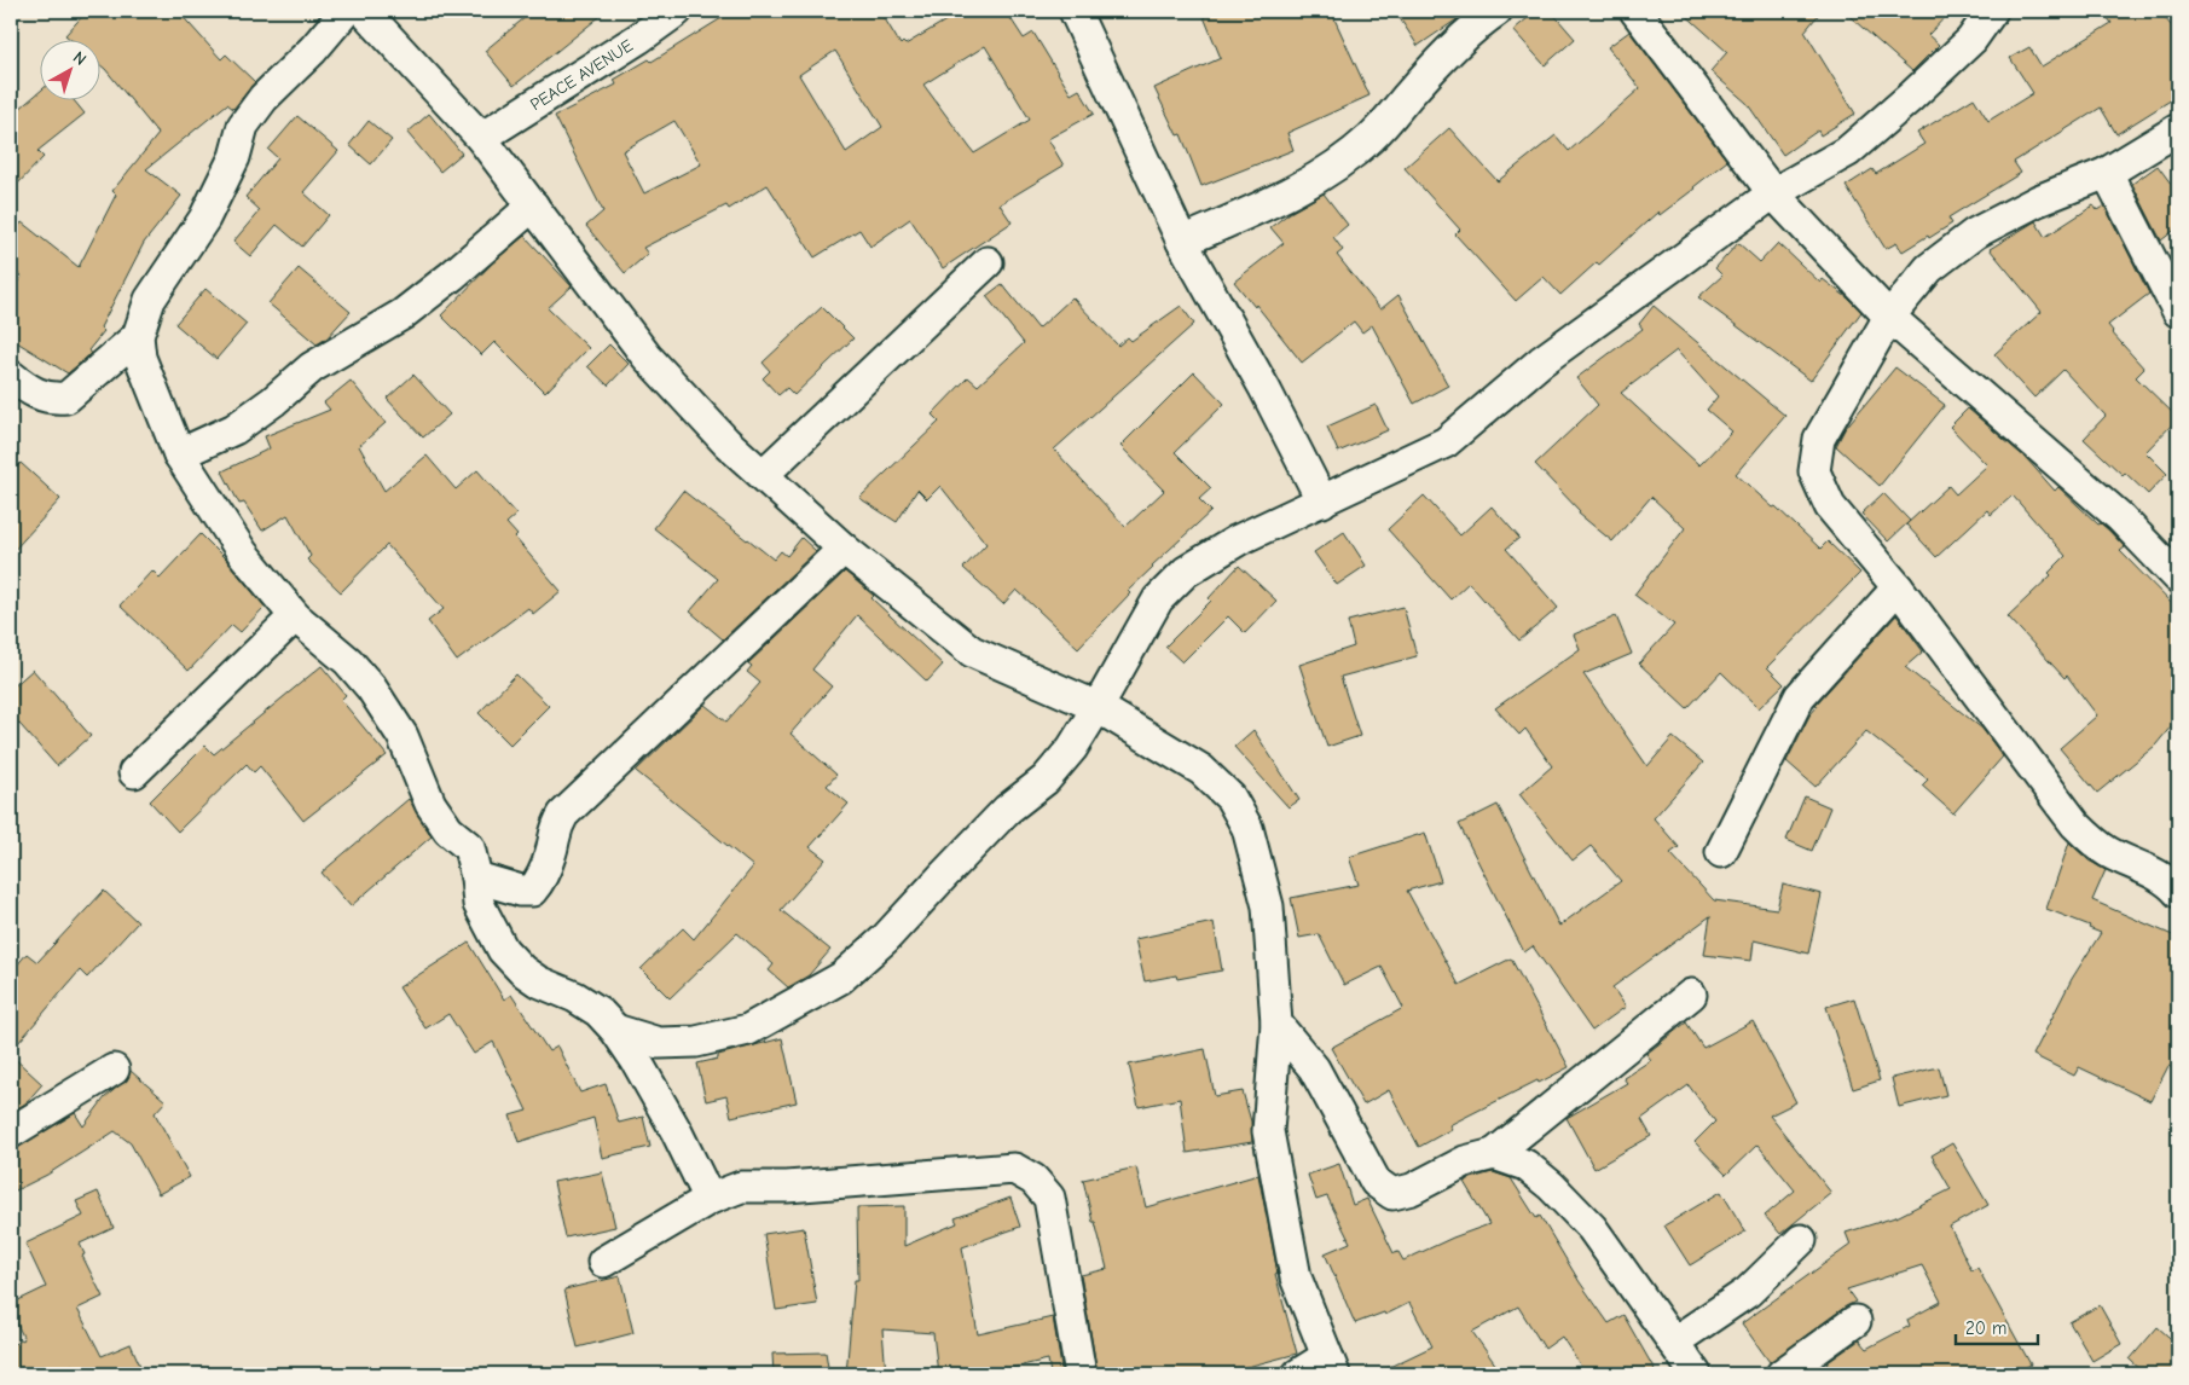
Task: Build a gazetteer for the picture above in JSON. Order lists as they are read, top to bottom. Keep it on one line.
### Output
{"streets":{"street":["PEACE AVENUE"]},"scale_bar":"20 m","north":"top right"}
